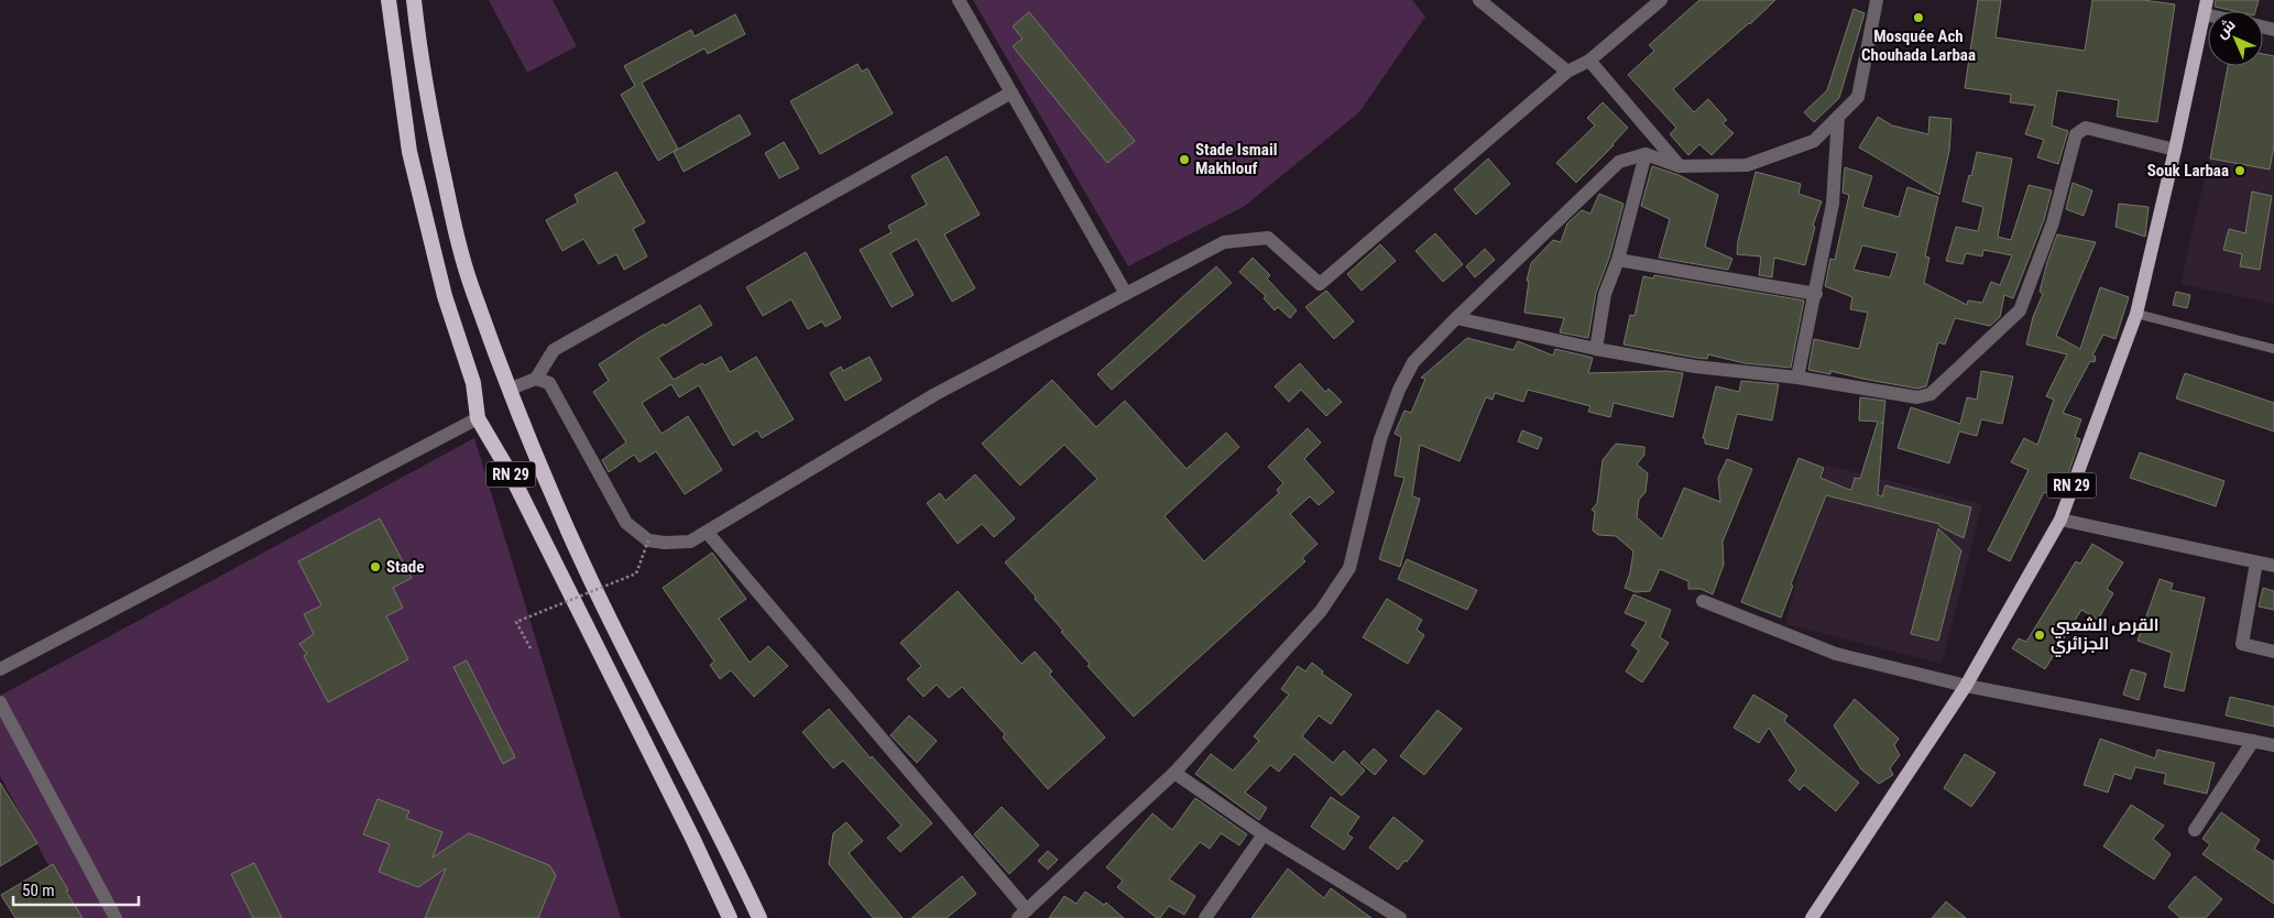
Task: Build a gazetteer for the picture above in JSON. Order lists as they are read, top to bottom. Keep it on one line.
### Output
{"streets":{"highway":["RN 29"]},"places":["Mosquée Ach Chouhada Larbaa","Stade Ismail Makhlouf","Souk Larbaa","Stade","القرص الشعبي الجزائري"],"scale_bar":"50 m","north":"top left"}
